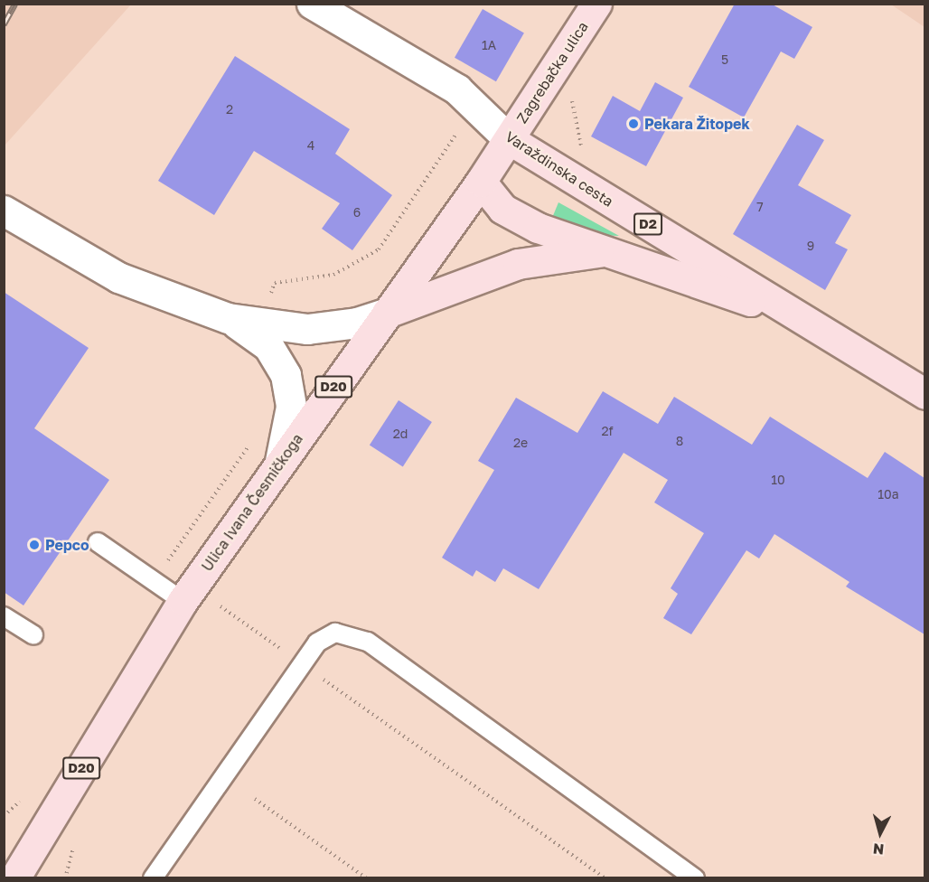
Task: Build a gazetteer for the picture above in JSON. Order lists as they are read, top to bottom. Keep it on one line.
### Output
{"streets":{"main road":["Zagrebačka ulica","Varaždinska cesta","D2","D20","Ulica Ivana Česmičkoga"]},"crossings":[["Zagrebačka ulica","Varaždinska cesta"],["Zagrebačka ulica","Ulica Ivana Česmičkoga"],["Varaždinska cesta","Ulica Ivana Česmičkoga"]],"places":["Pekara Žitopek","Pepco"],"house_numbers":["1A","5","2","4","7","6","9","2f","2d","8","2e","10","10a"],"north":"bottom"}
